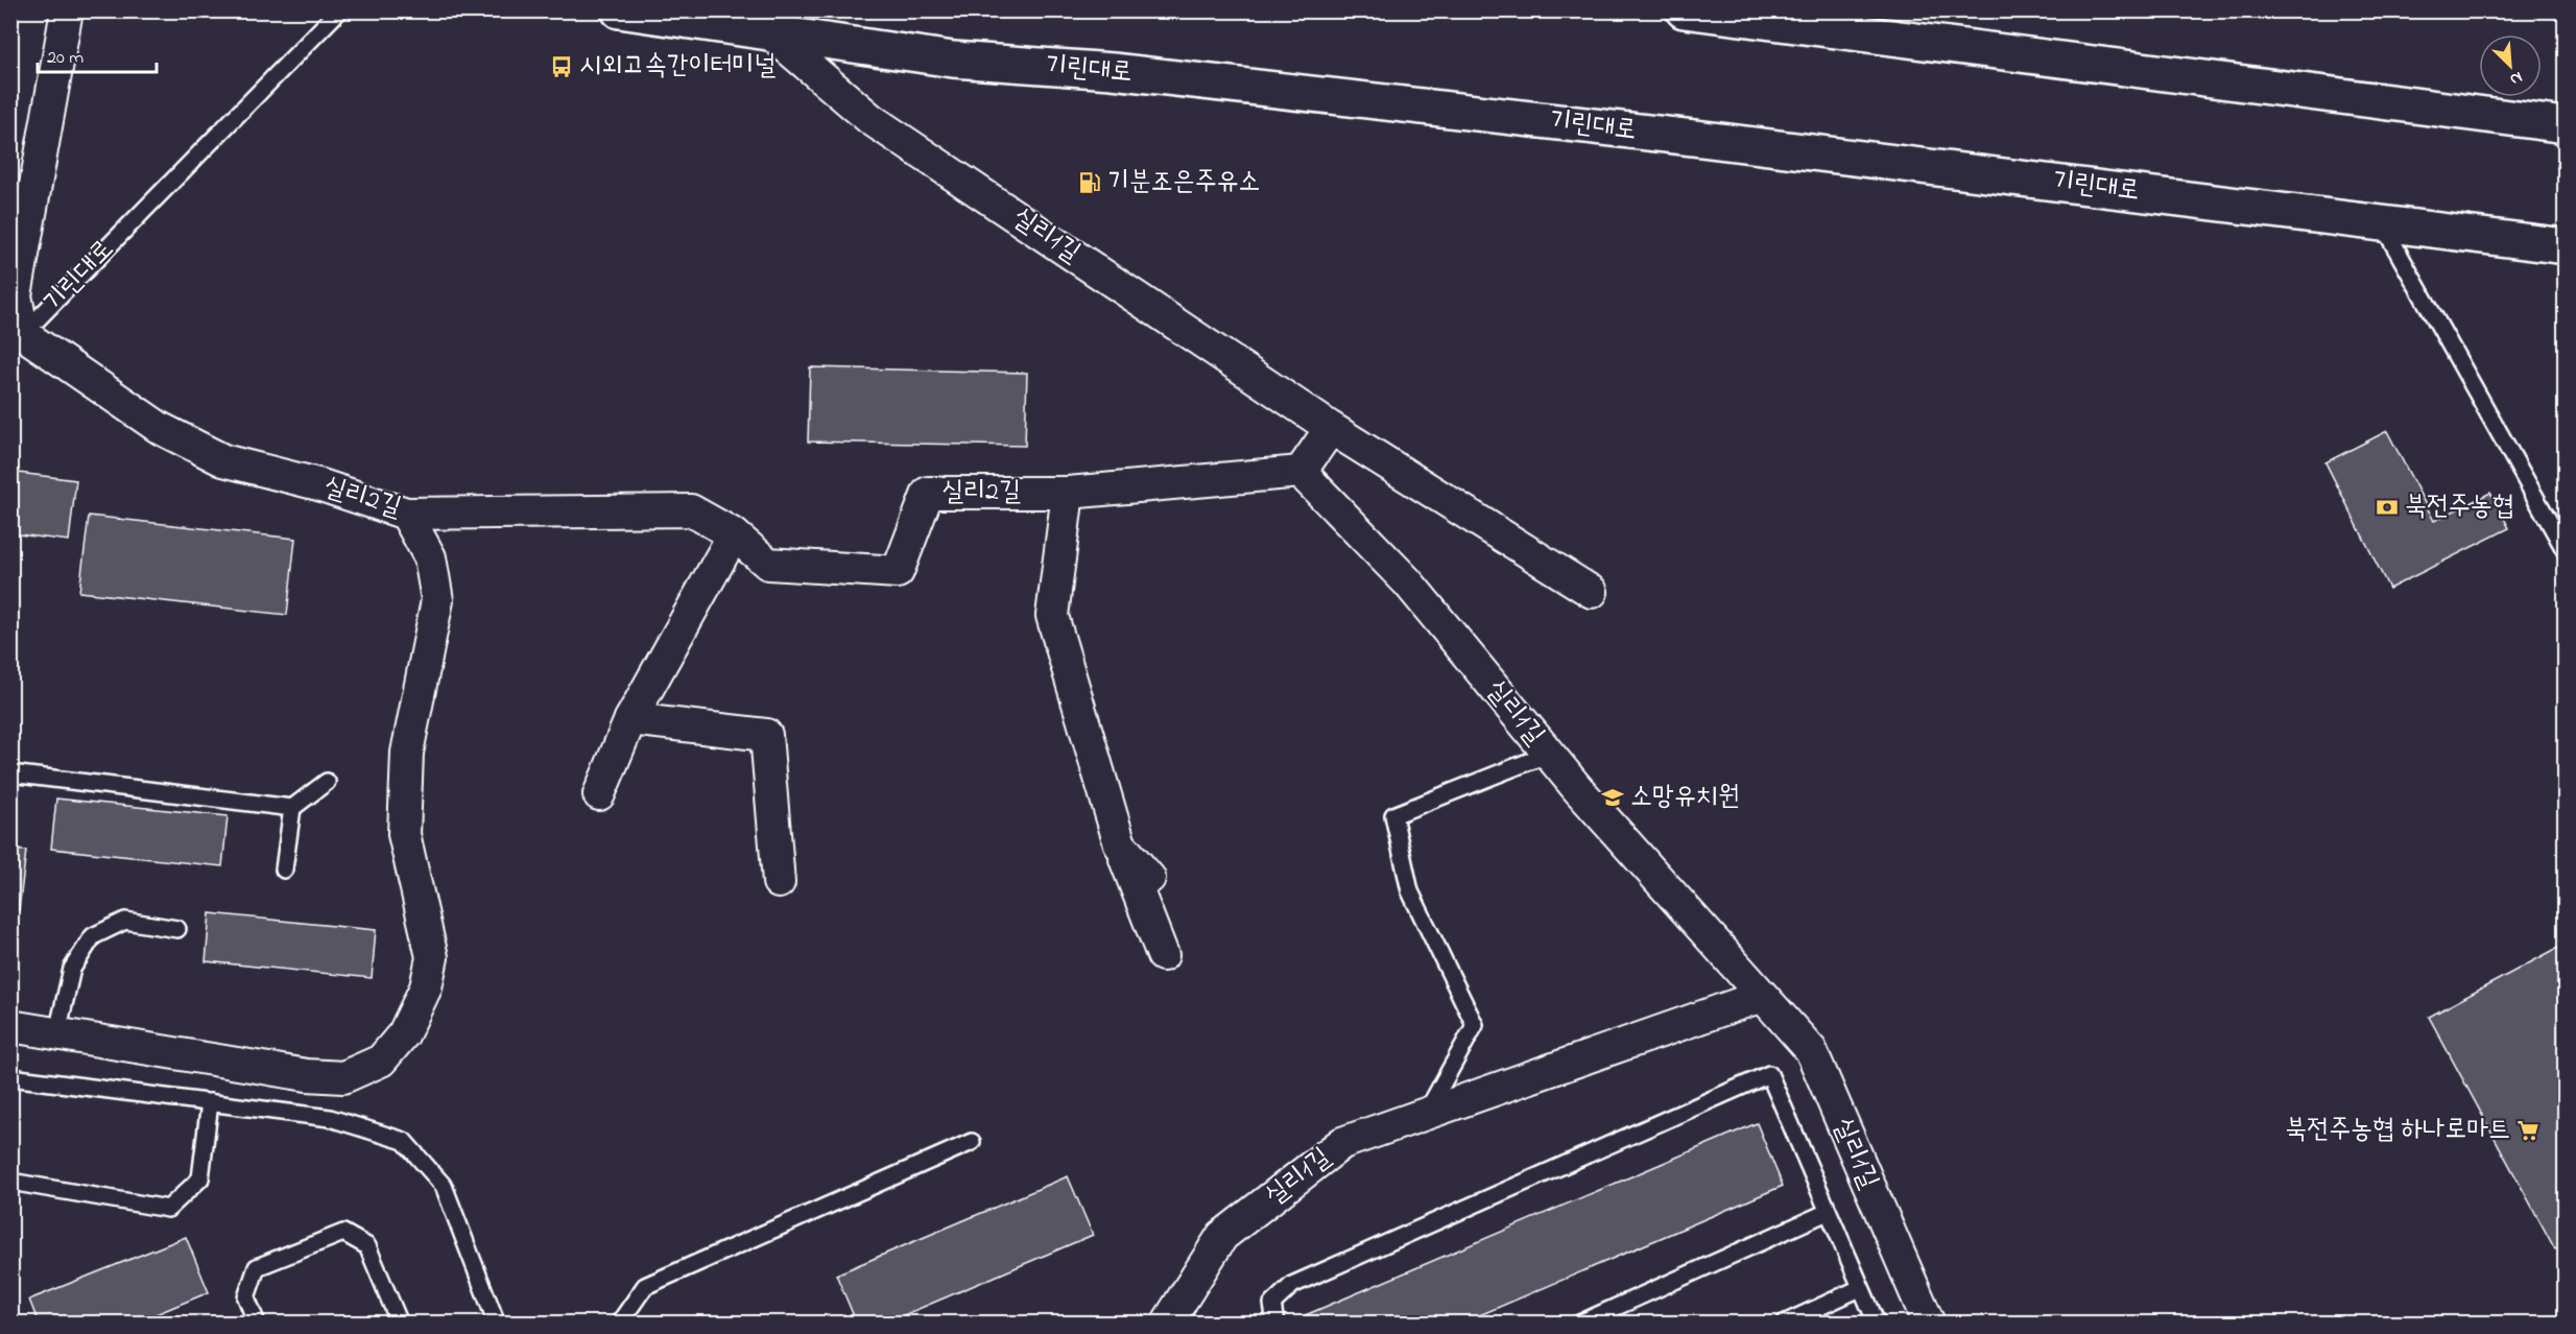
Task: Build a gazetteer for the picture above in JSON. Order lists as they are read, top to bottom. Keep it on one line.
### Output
{"streets":{"street":["기린대로","실리1길","실리2길"]},"crossings":[["기린대로","실리1길"],["기린대로","실리2길"],["실리1길","실리2길"]],"places":{"bus stop":["시외고속간이터미널"],"fuel station":["기분조은주유소"],"bank":["북전주농협"],"school or university":["소망유치원"],"supermarket":["북전주농협 하나로마트"]},"scale_bar":"20 m","north":"bottom right"}
